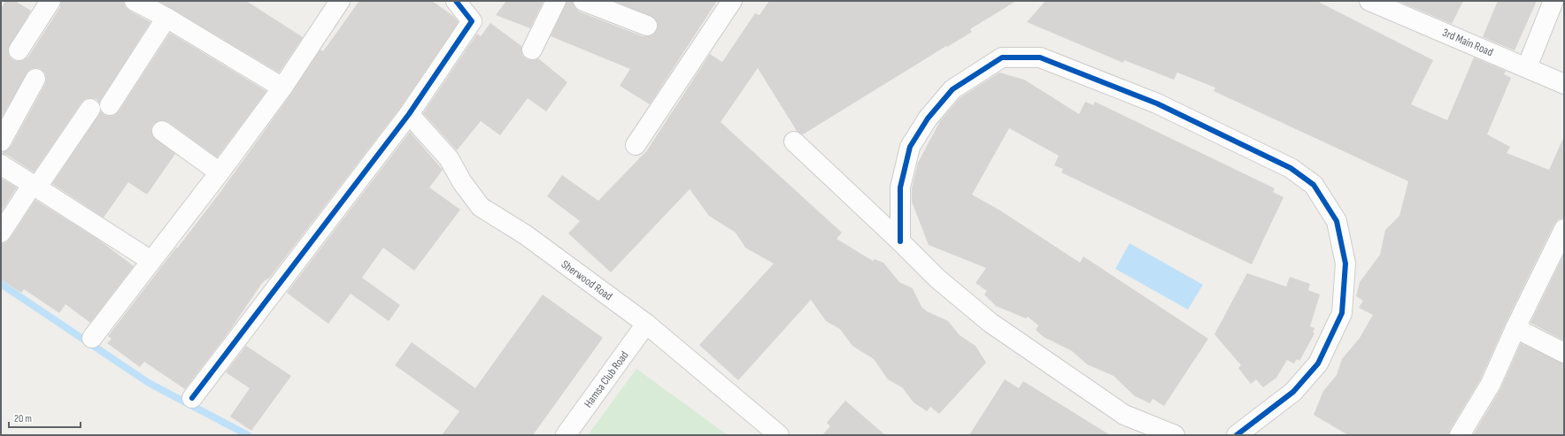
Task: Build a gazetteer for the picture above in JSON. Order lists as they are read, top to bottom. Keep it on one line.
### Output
{"streets":{"street":["3rd Main Road","Sherwood Road","Hamsa Club Road"]},"crossings":[["Sherwood Road","Hamsa Club Road"]],"scale_bar":"20 m"}
